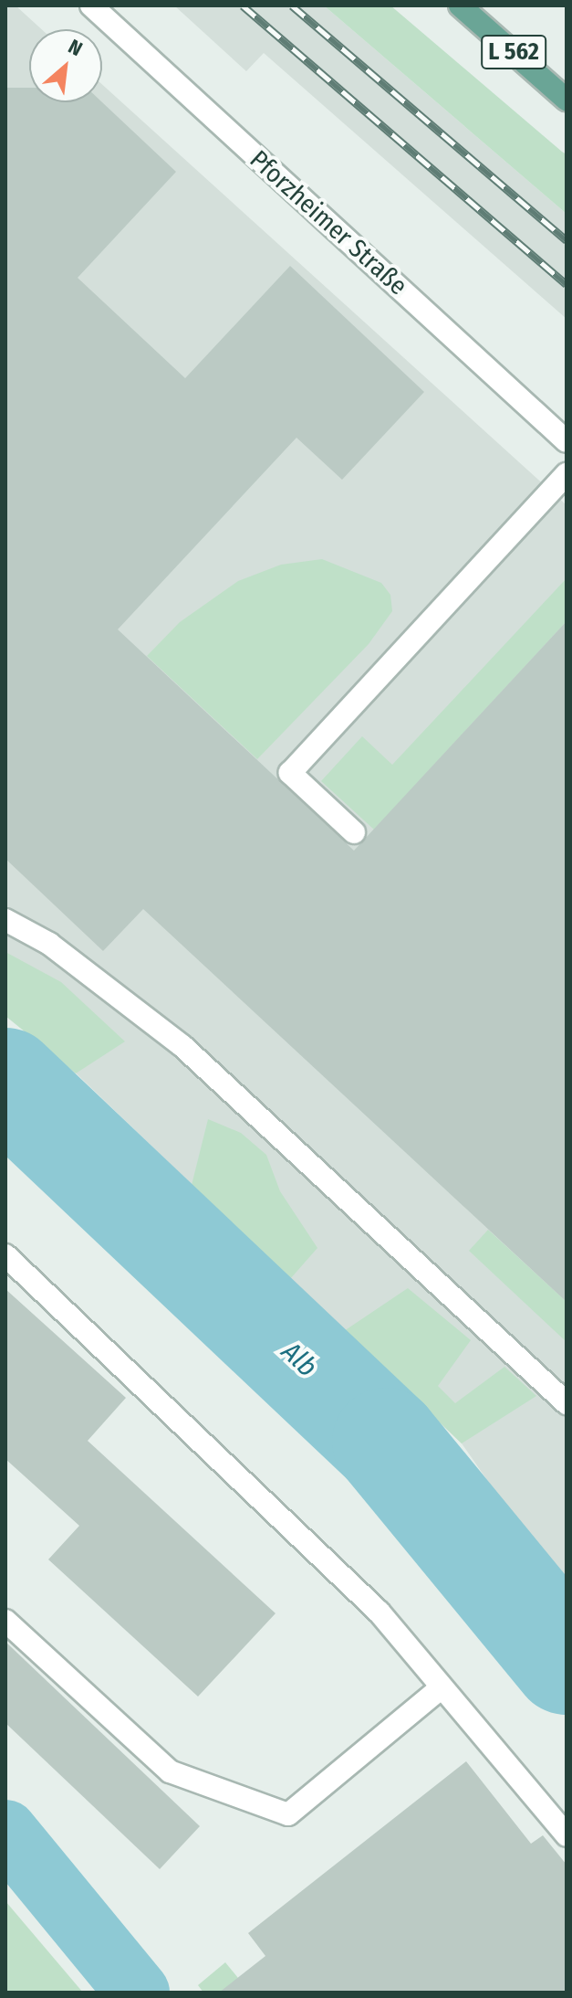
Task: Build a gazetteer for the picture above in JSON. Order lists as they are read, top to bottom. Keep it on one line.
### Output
{"streets":{"main road":["L 562"],"street":["Pforzheimer Straße"]},"water":["Alb"],"north":"top right"}
